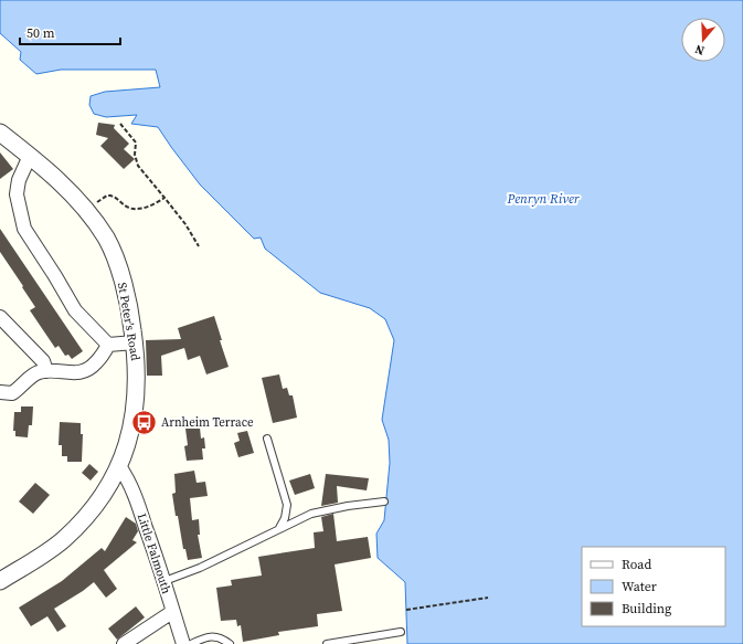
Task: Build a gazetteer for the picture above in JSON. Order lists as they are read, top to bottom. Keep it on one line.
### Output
{"streets":{"street":["St Peter's Road","Little Falmouth"]},"crossings":[["St Peter's Road","Little Falmouth"]],"water":["Penryn River"],"places":{"bus stop":["Arnheim Terrace"]},"legend":["Road","Water","Building"],"scale_bar":"50 m","north":"bottom"}
